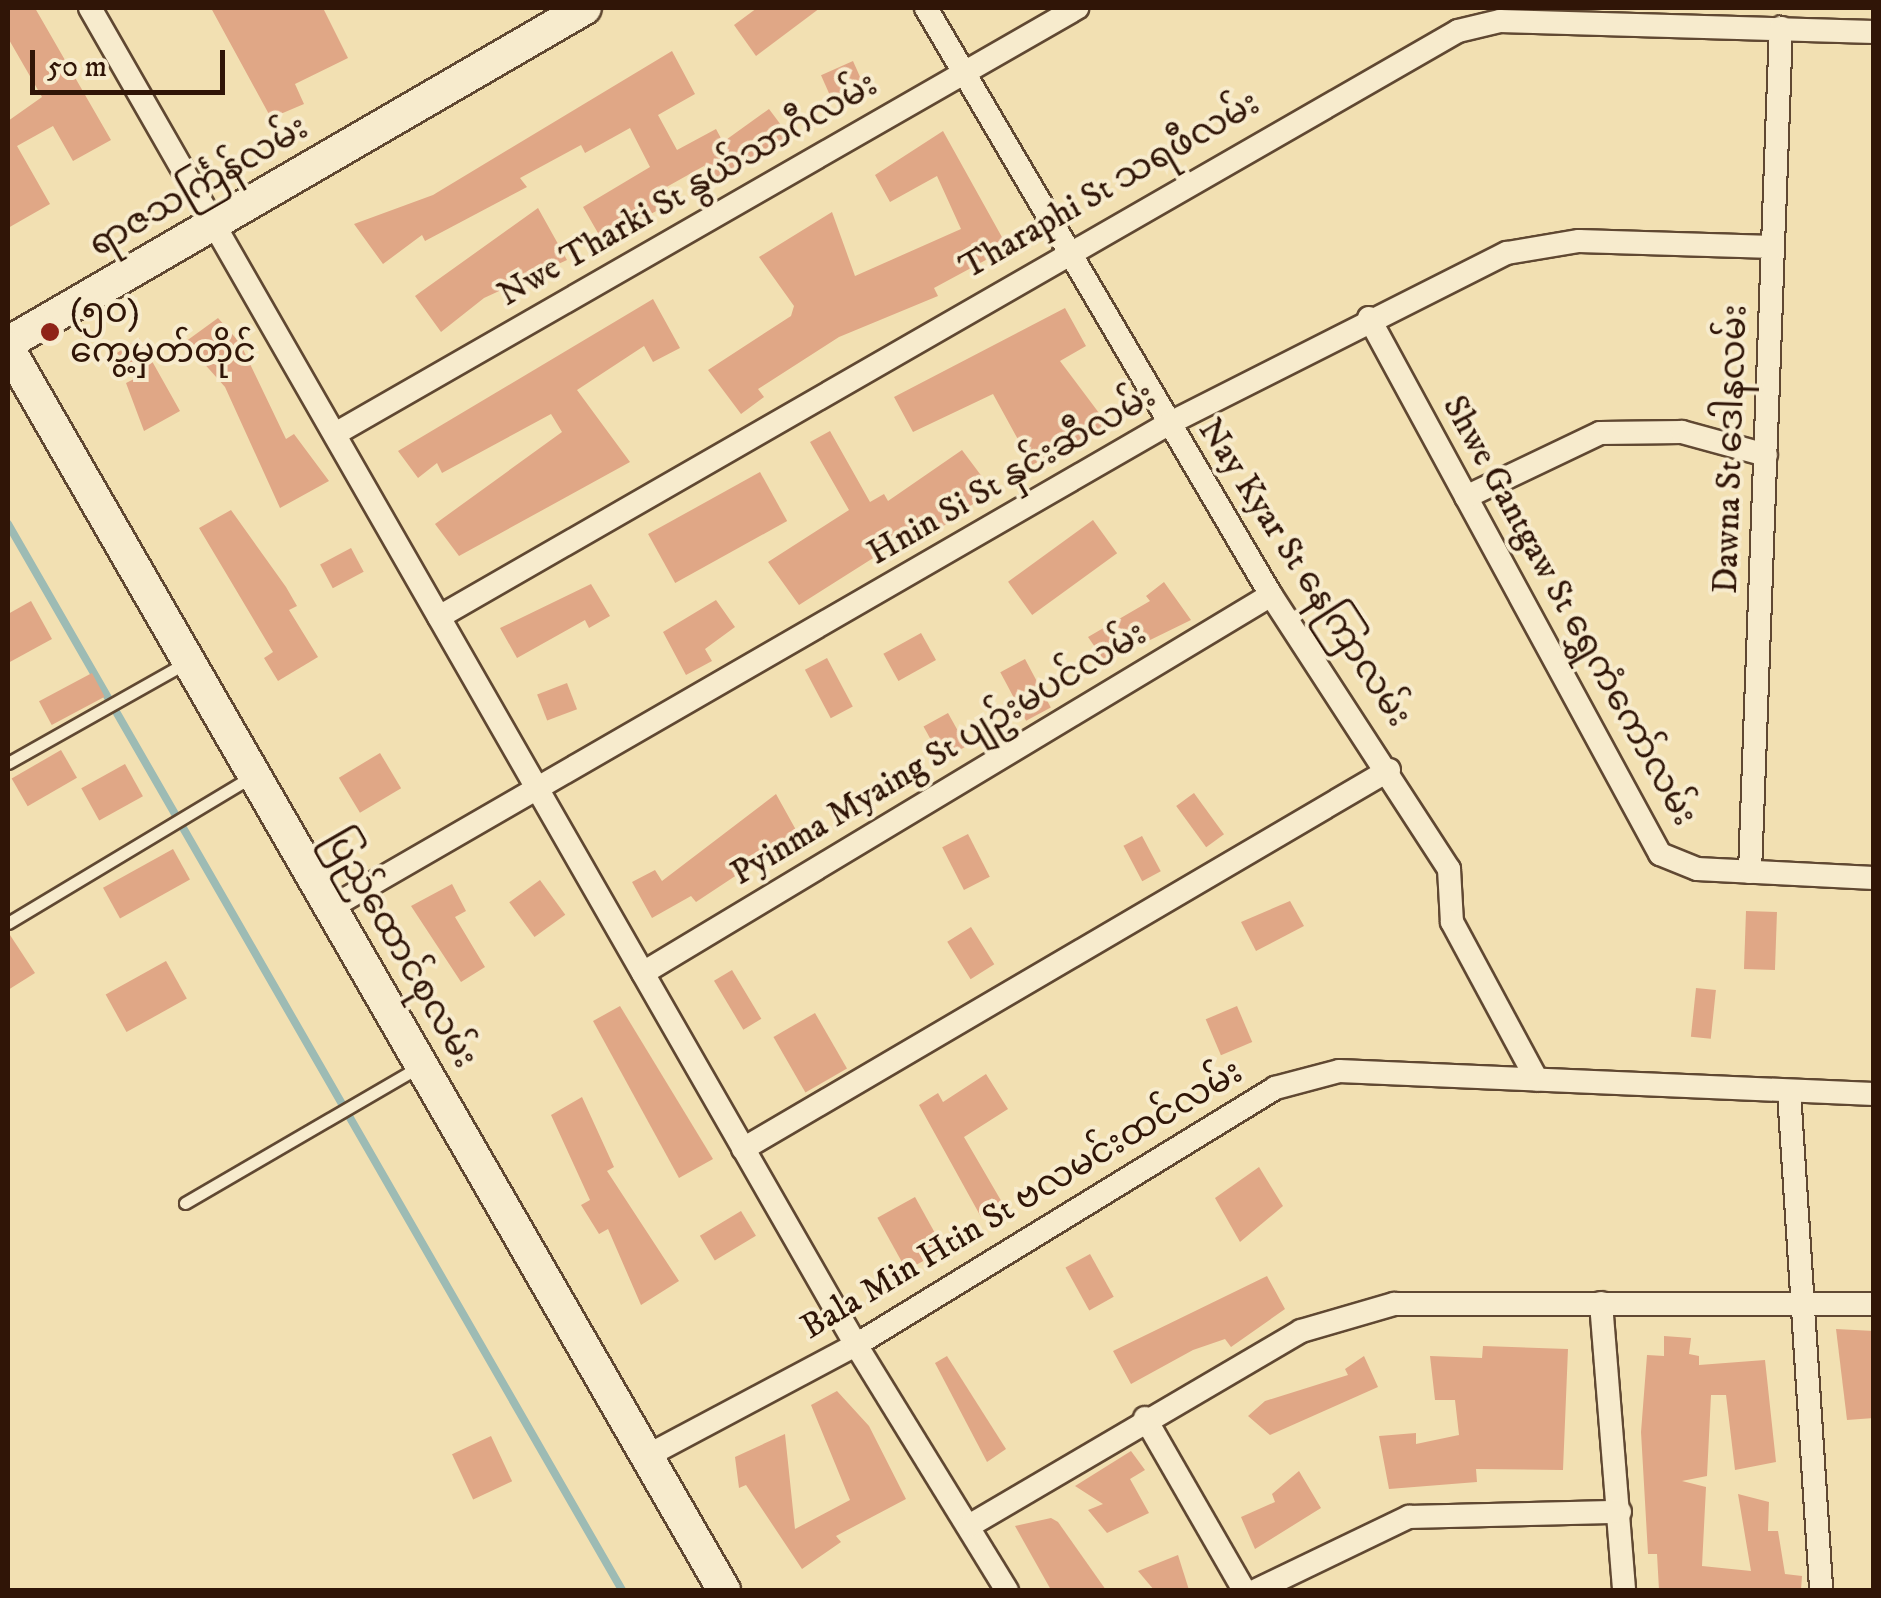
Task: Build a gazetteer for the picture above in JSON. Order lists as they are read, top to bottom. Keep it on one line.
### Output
{"streets":{"main road":["ရာဇသင်္ကြန်လမ်း","ပြည်ထောင်စုလမ်း"],"street":["Tharaphi St သရဖီလမ်း","Nwe Tharki St နွယ်သာဂီလမ်း","Dawna St ဒေါနလမ်း","Hnin Si St နှင်းဆီလမ်း","Nay Kyar St နေကြာလမ်း","Shwe Gantgaw St ရွှေကံကော်လမ်း","Pyinma Myaing St ပျဥ်းမပင်လမ်း","Bala Min Htin St ဗလမင်းထင်လမ်း"]},"crossings":[["Tharaphi St သရဖီလမ်း","Dawna St ဒေါနလမ်း"],["Tharaphi St သရဖီလမ်း","Nay Kyar St နေကြာလမ်း"],["ရာဇသင်္ကြန်လမ်း","ပြည်ထောင်စုလမ်း"],["Nwe Tharki St နွယ်သာဂီလမ်း","Nay Kyar St နေကြာလမ်း"],["Dawna St ဒေါနလမ်း","Hnin Si St နှင်းဆီလမ်း"],["Dawna St ဒေါနလမ်း","Shwe Gantgaw St ရွှေကံကော်လမ်း"],["Hnin Si St နှင်းဆီလမ်း","Nay Kyar St နေကြာလမ်း"],["Hnin Si St နှင်းဆီလမ်း","Shwe Gantgaw St ရွှေကံကော်လမ်း"],["Hnin Si St နှင်းဆီလမ်း","ပြည်ထောင်စုလမ်း"],["Nay Kyar St နေကြာလမ်း","Pyinma Myaing St ပျဥ်းမပင်လမ်း"],["Nay Kyar St နေကြာလမ်း","Bala Min Htin St ဗလမင်းထင်လမ်း"],["ပြည်ထောင်စုလမ်း","Bala Min Htin St ဗလမင်းထင်လမ်း"]],"places":["(၅၀) ကွေ့မှတ်တိုင်"],"scale_bar":"50 m"}
